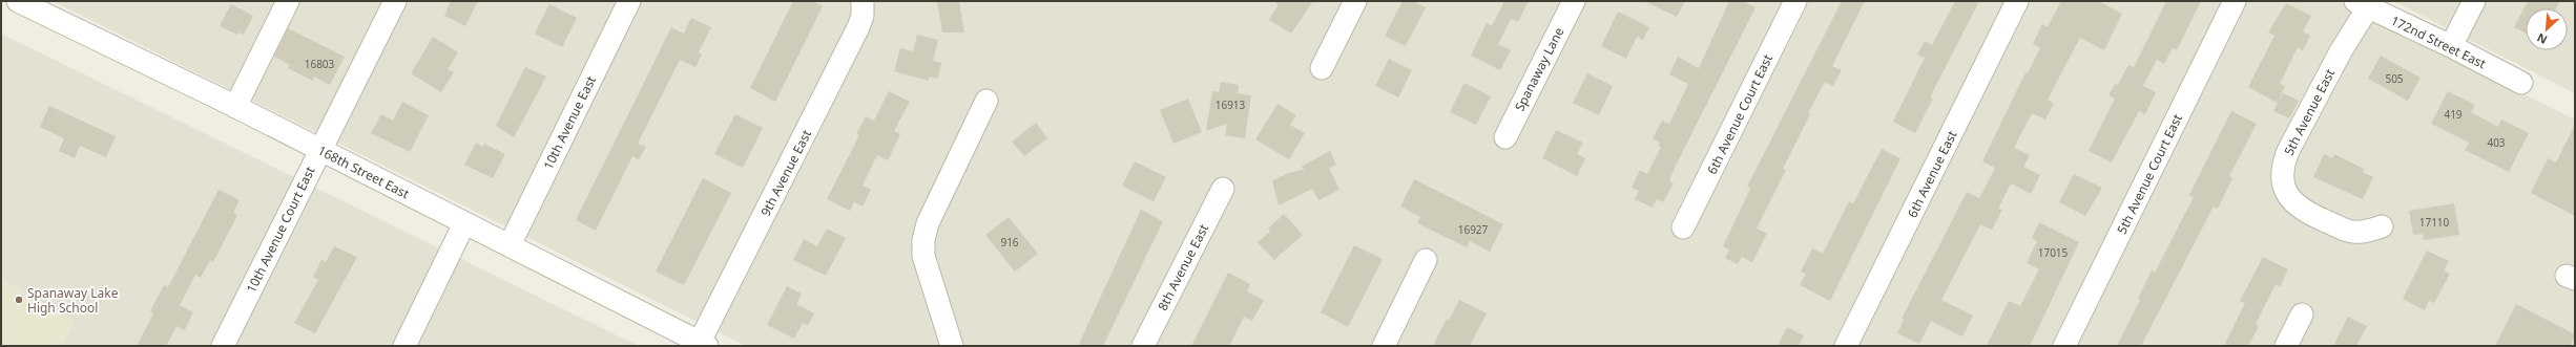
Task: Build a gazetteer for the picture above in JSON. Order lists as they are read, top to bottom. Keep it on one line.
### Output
{"streets":{"street":["172nd Street East","Spanaway Lane","5th Avenue East","6th Avenue Court East","10th Avenue East","168th Street East","9th Avenue East","6th Avenue East","5th Avenue Court East","10th Avenue Court East","8th Avenue East"]},"crossings":[["172nd Street East","5th Avenue East"],["10th Avenue East","168th Street East"],["168th Street East","9th Avenue East"],["168th Street East","10th Avenue Court East"]],"places":["Spanaway Lake High School"],"house_numbers":["16803","505","16913","419","403","17110","16927","916","17015"],"north":"bottom left"}
